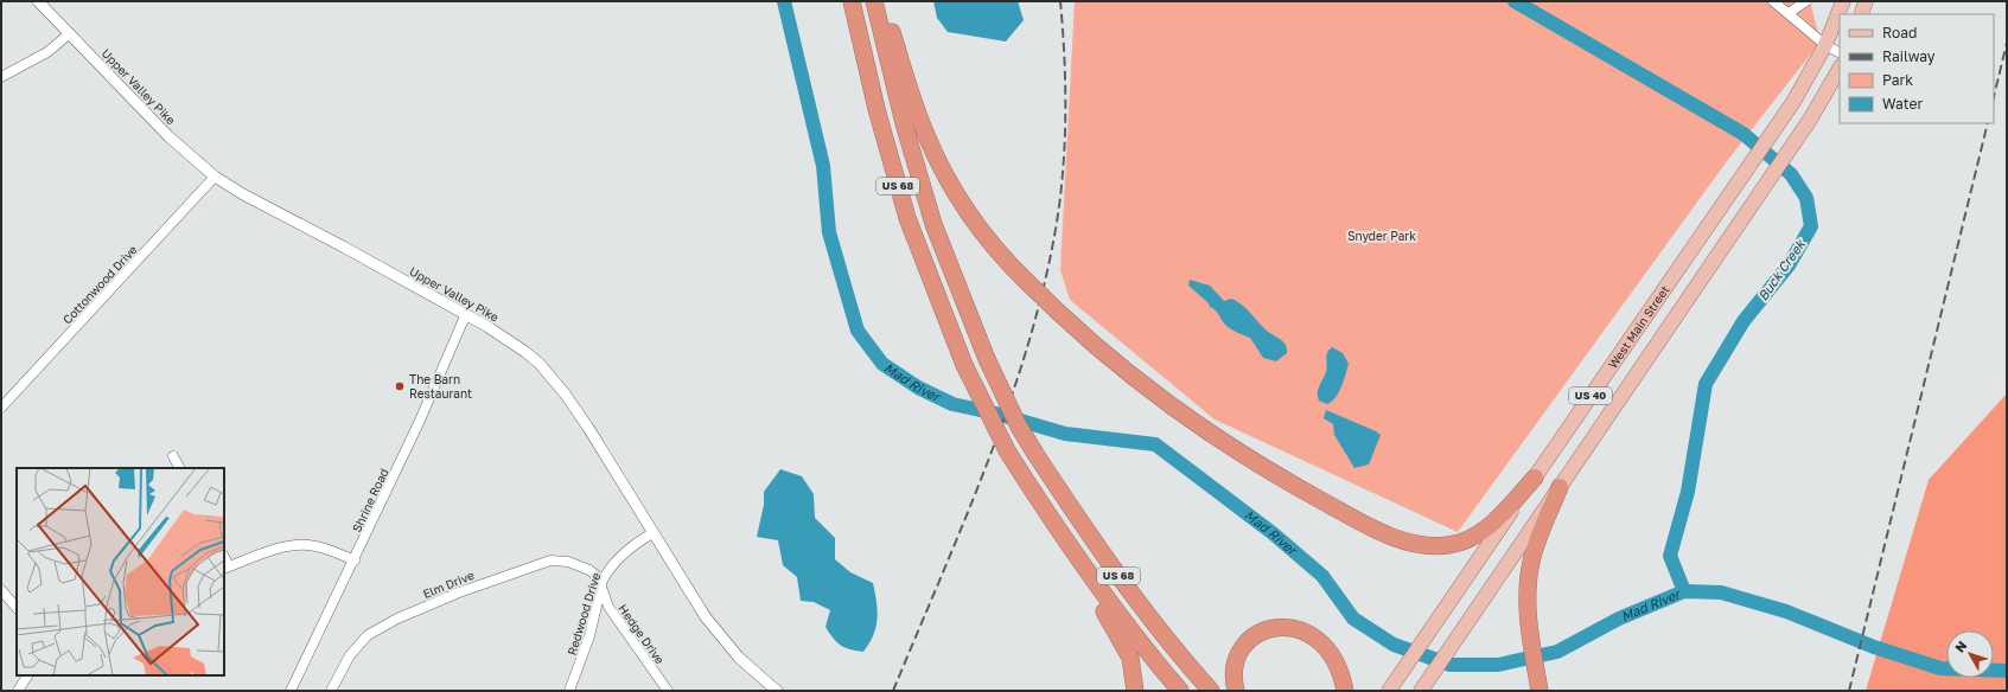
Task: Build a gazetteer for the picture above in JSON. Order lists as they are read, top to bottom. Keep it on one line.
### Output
{"streets":{"highway":["US 68"],"main road":["West Main Street","US 40"],"street":["Upper Valley Pike","Cottonwood Drive","Shrine Road","Elm Drive","Redwood Drive","Hedge Drive"]},"crossings":[["Upper Valley Pike","Cottonwood Drive"],["Upper Valley Pike","Shrine Road"],["Upper Valley Pike","Redwood Drive"],["Elm Drive","Redwood Drive"],["Elm Drive","Hedge Drive"],["Redwood Drive","Hedge Drive"]],"water":["Buck Creek","Mad River"],"parks":["Snyder Park"],"places":["The Barn Restaurant"],"legend":["Road","Railway","Park","Water"],"north":"top left"}
